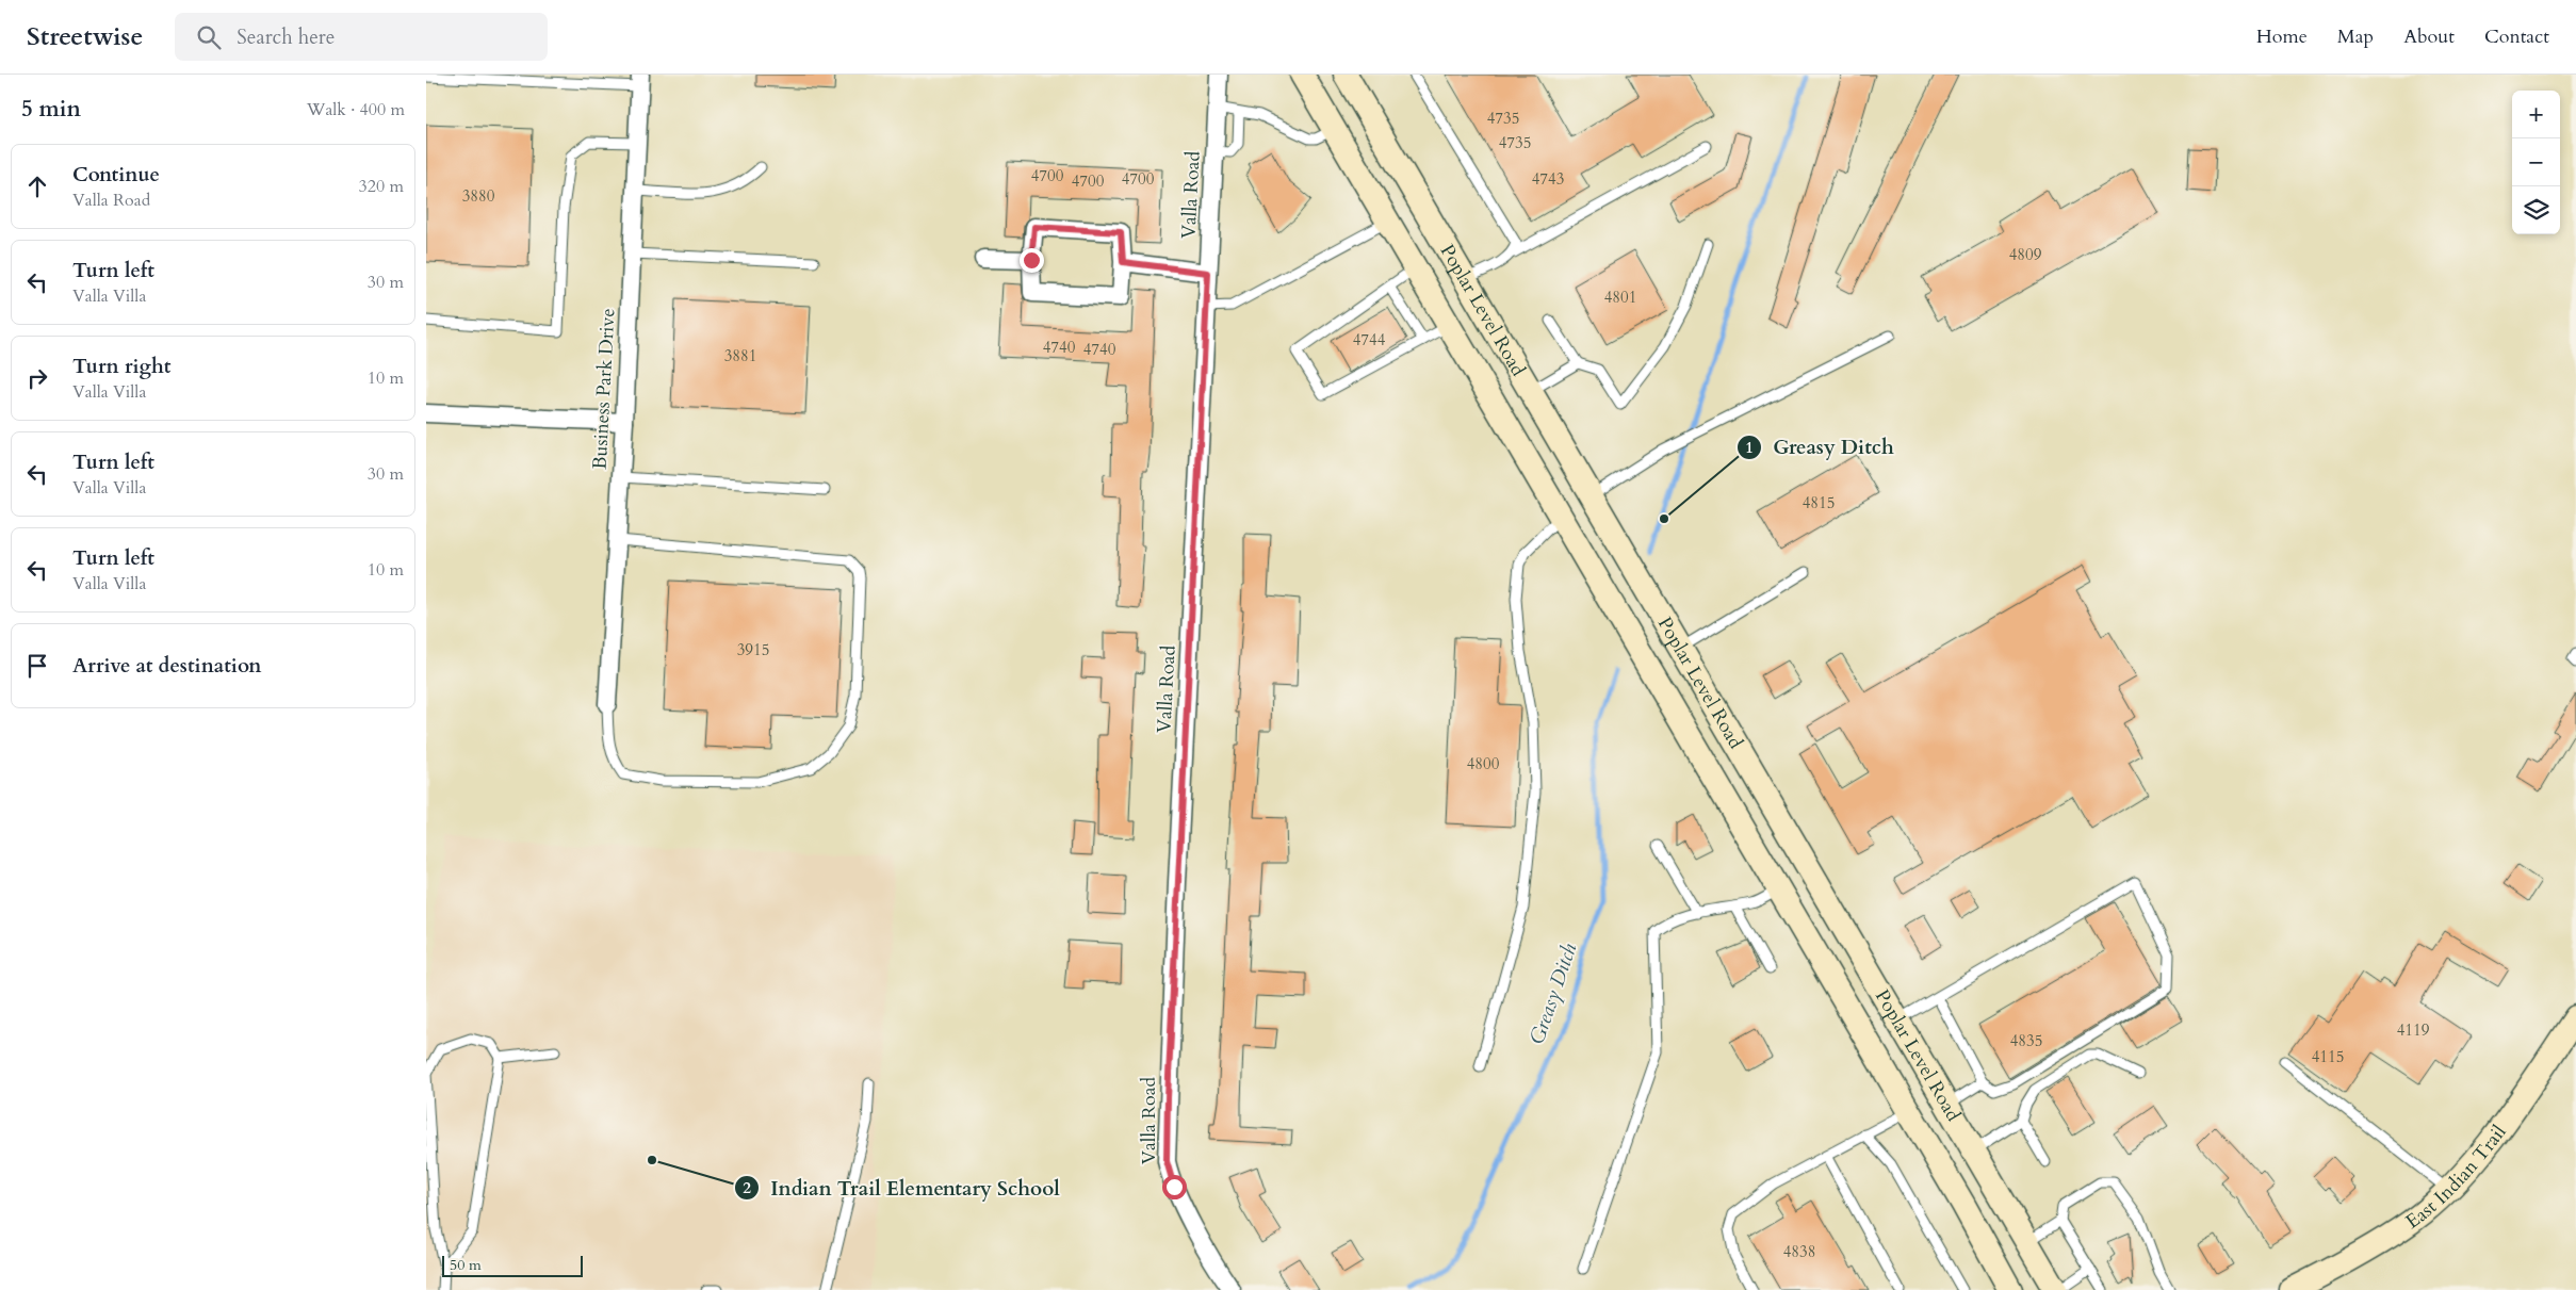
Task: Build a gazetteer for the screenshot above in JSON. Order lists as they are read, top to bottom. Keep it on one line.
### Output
{"streets":{"main road":["Poplar Level Road","East Indian Trail"],"street":["Valla Road","Business Park Drive"]},"water":["Greasy Ditch"],"places":["Greasy Ditch","Indian Trail Elementary School"],"house_numbers":["4735","4735","4700","4700","4743","4700","3880","4809","4801","4744","4740","4740","3881","4815","3915","4800","4119","4835","4115","4838"],"scale_bar":"50 m","page":{"header":"Streetwise","search":"Search here","nav":["Home","Map","About","Contact"],"heading":["5 min","Walk · 400 m"],"map_buttons":["+","−"],"list":[["Continue","Valla Road","320 m"],["Turn left","Valla Villa","30 m"],["Turn right","Valla Villa","10 m"],["Turn left","Valla Villa","30 m"],["Turn left","Valla Villa","10 m"],"Arrive at destination"],"scale":"50 m"}}
